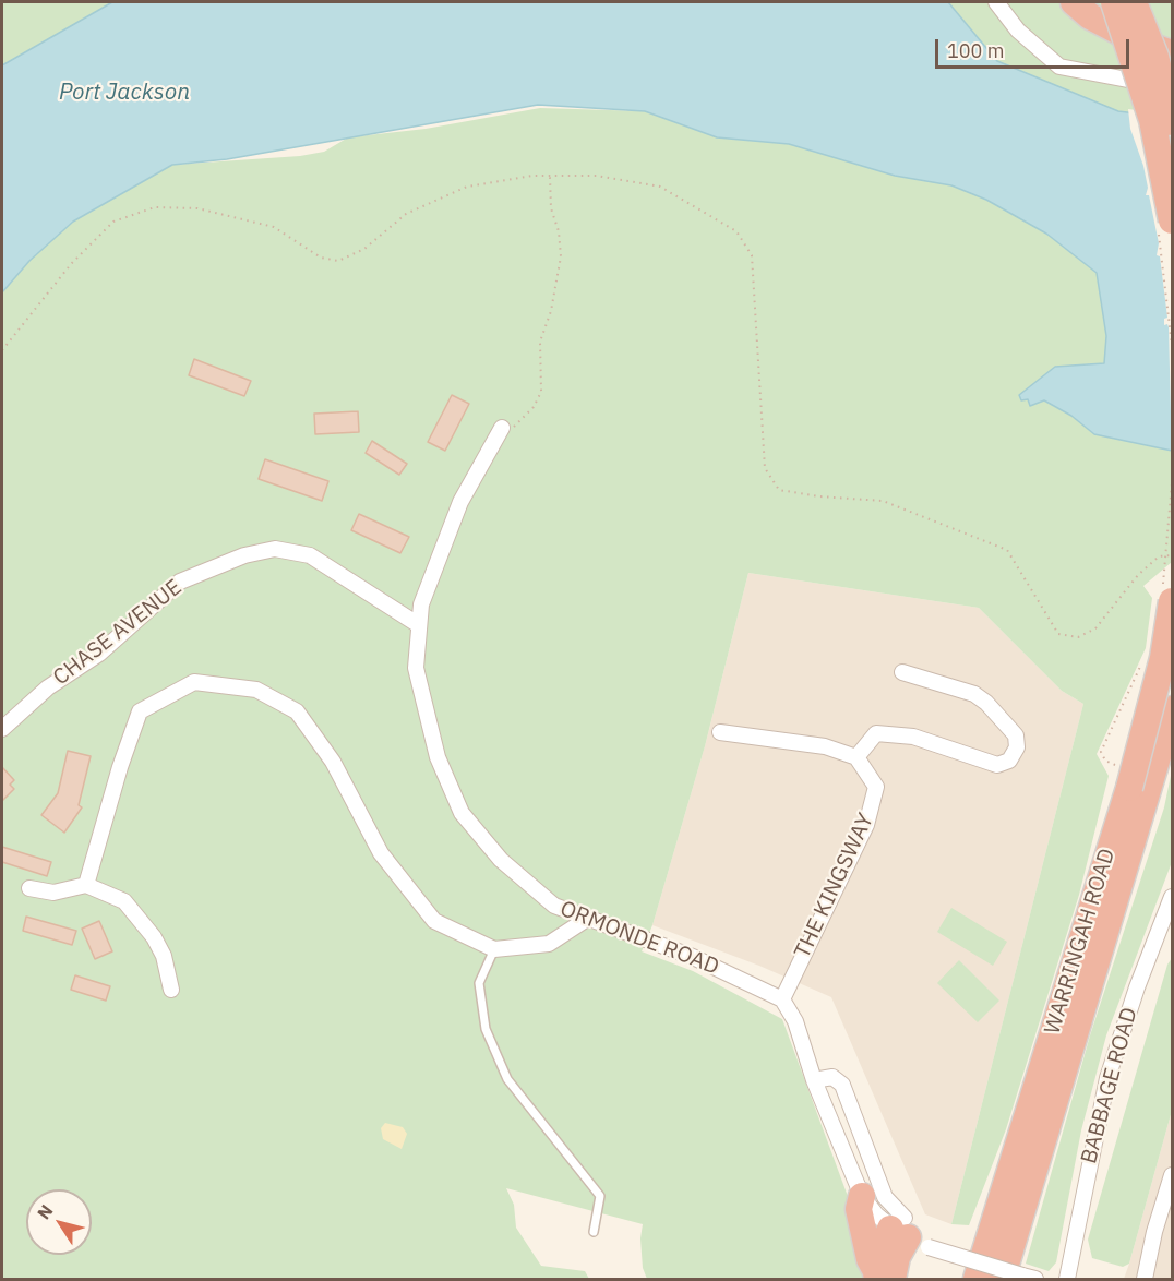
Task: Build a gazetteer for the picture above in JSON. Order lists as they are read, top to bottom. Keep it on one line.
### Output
{"streets":{"highway":["WARRINGAH ROAD"],"street":["CHASE AVENUE","THE KINGSWAY","ORMONDE ROAD","BABBAGE ROAD"]},"crossings":[["CHASE AVENUE","ORMONDE ROAD"],["THE KINGSWAY","ORMONDE ROAD"]],"water":["Port Jackson"],"scale_bar":"100 m","north":"top left"}
